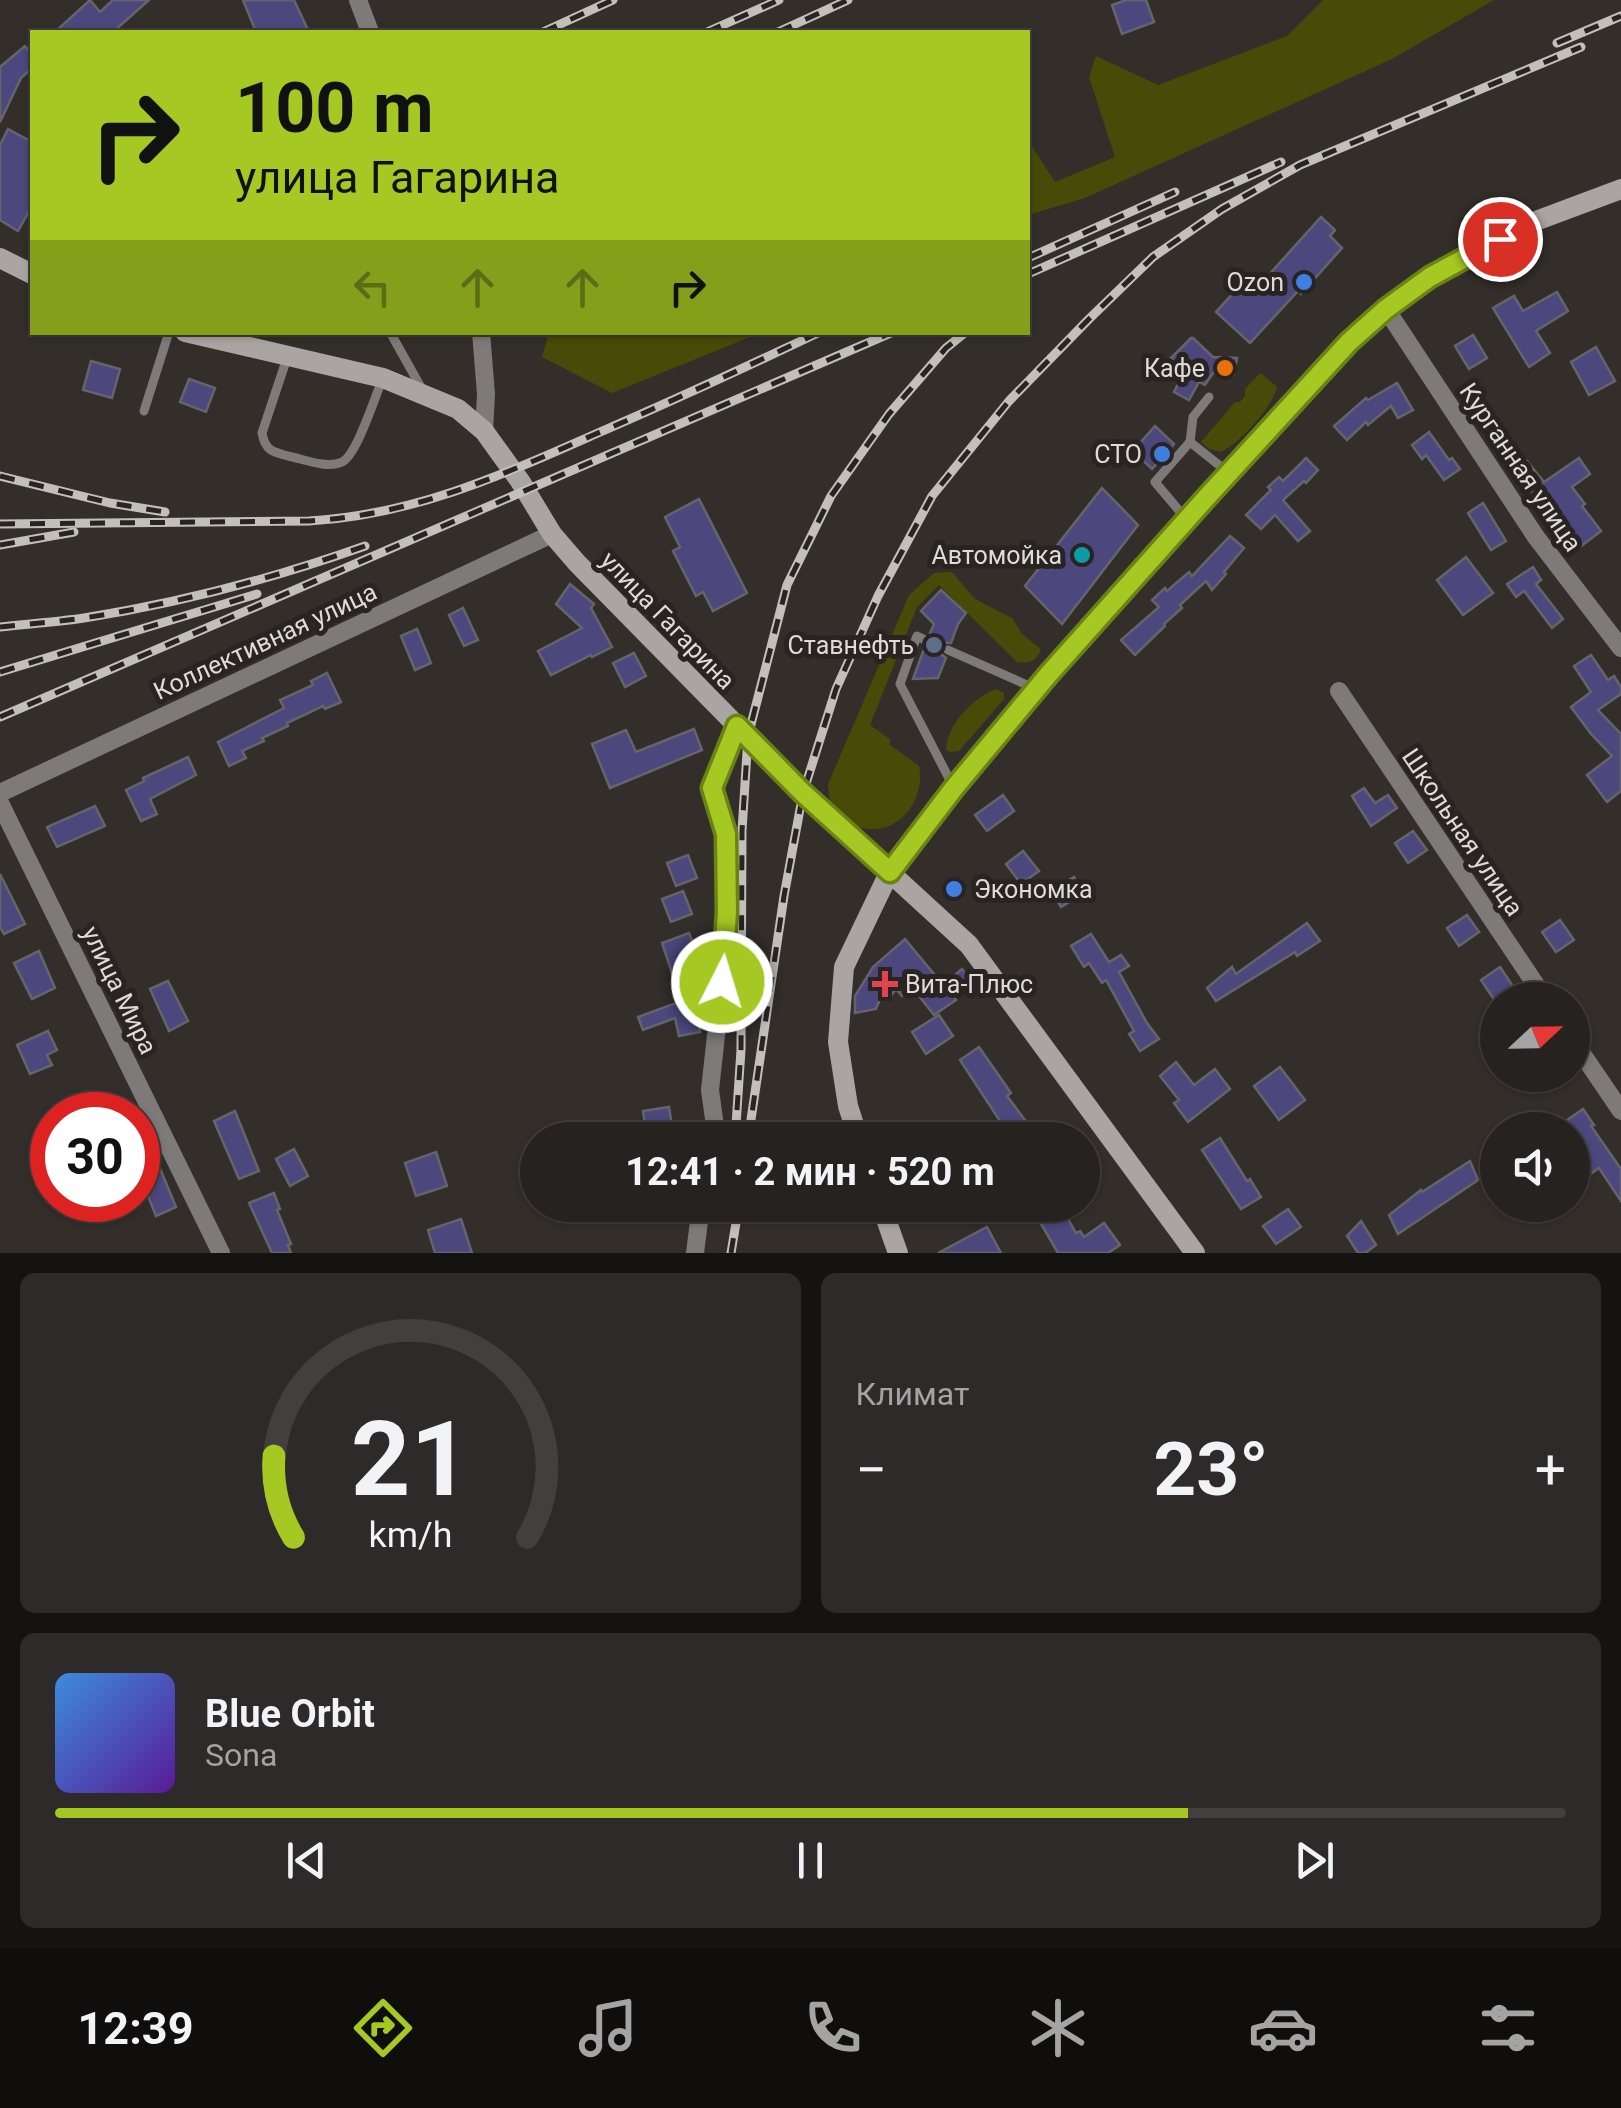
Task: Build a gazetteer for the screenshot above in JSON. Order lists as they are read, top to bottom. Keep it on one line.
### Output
{"streets":{"main road":["улица Гагарина"],"street":["Курганная улица","Коллективная улица","Школьная улица","улица Мира"]},"crossings":[["улица Гагарина","Коллективная улица"]],"places":{"other":["Ozon","Кафе","СТО","Автомойка","Ставнефть","Экономка"],"health":["Вита-Плюс"]},"north":"right","page":{"turn":["100 m","улица Гагарина"],"limit":"30","trip":"12:41 · 2 мин · 520 m","tile":"Климат","heat":["−","23°","+"],"song":["Blue Orbit","Sona"],"tabs":"12:39","gauge":["21","km/h"]}}
